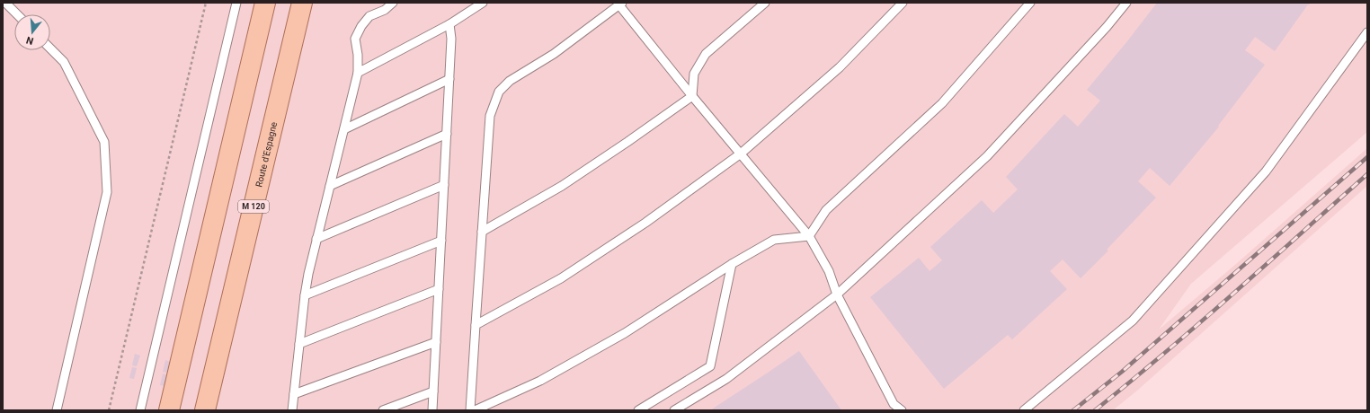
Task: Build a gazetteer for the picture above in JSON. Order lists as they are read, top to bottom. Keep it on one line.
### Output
{"streets":{"main road":["Route d'Espagne","M 120"]},"north":"bottom"}
